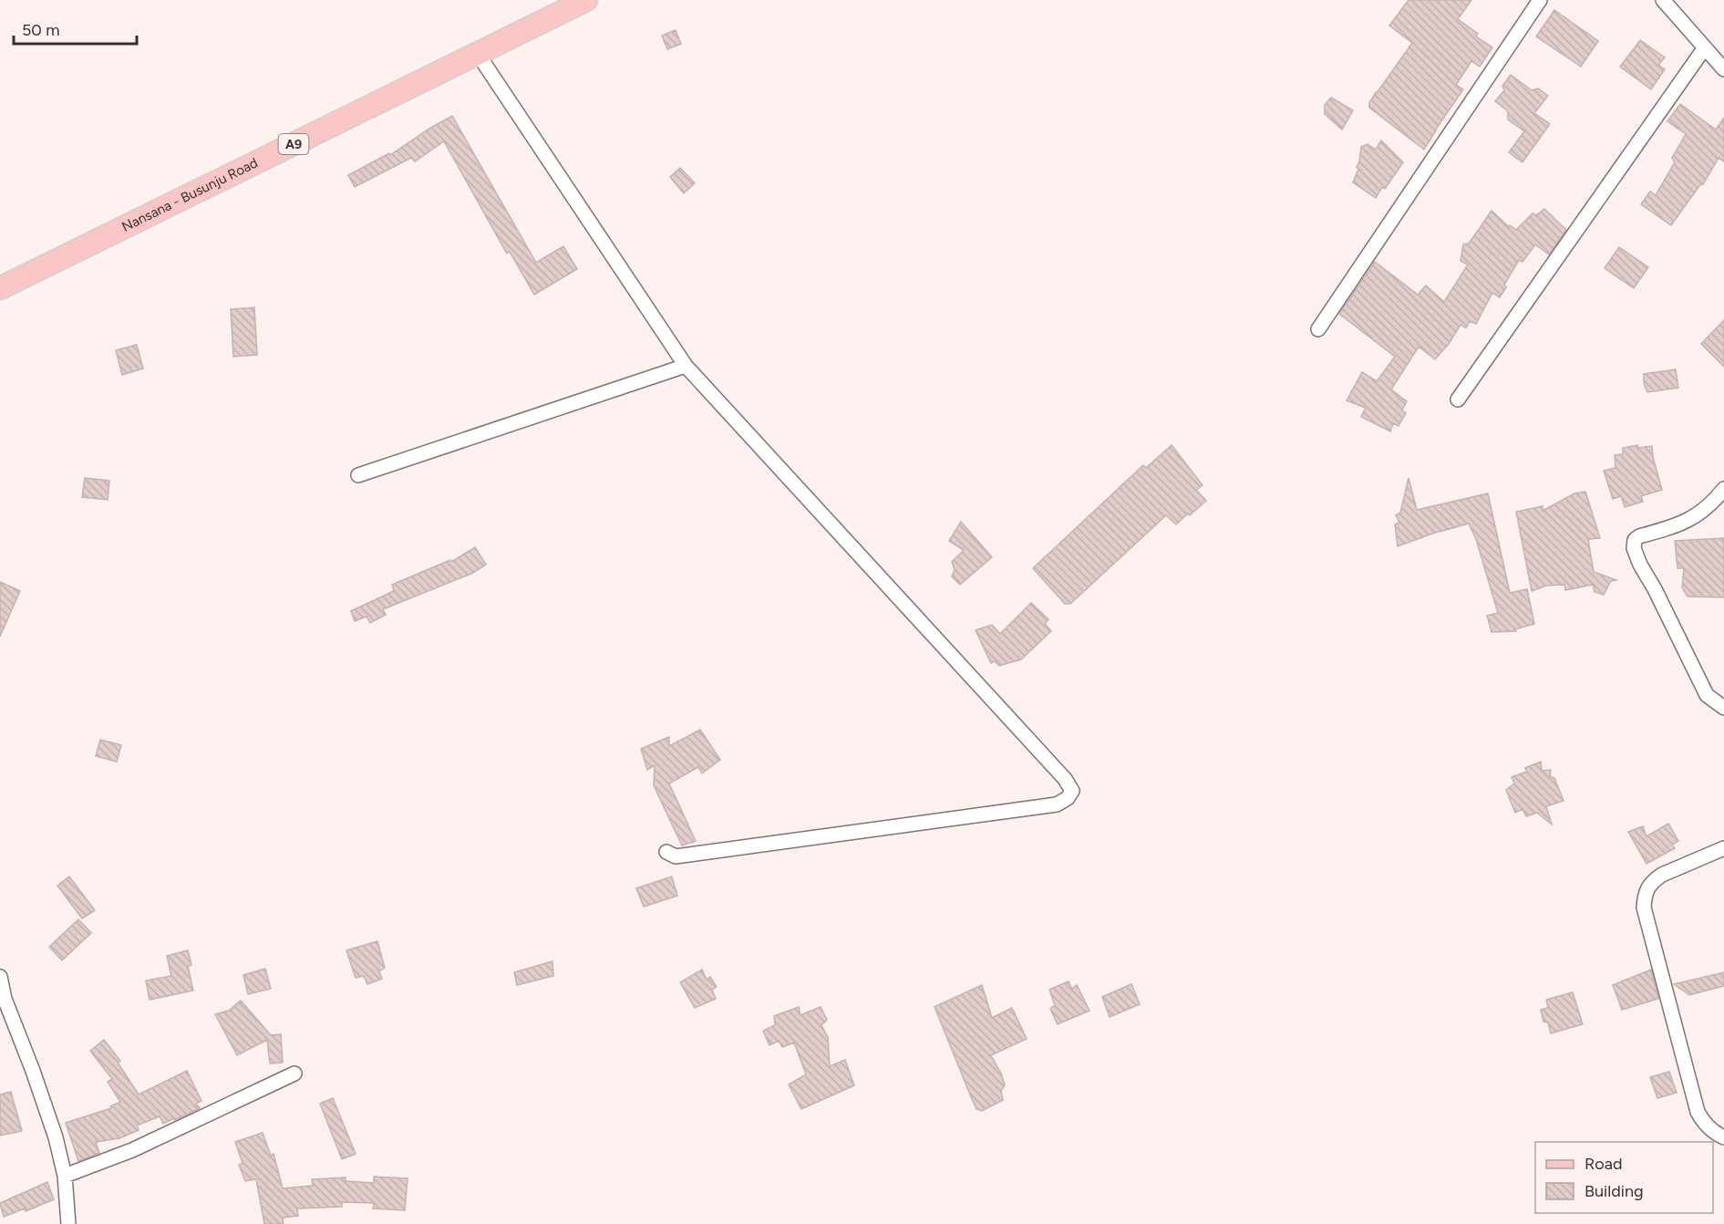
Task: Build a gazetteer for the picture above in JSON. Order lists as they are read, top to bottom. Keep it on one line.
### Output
{"streets":{"main road":["A9","Nansana - Busunju Road"]},"legend":["Road","Building"],"scale_bar":"50 m"}
